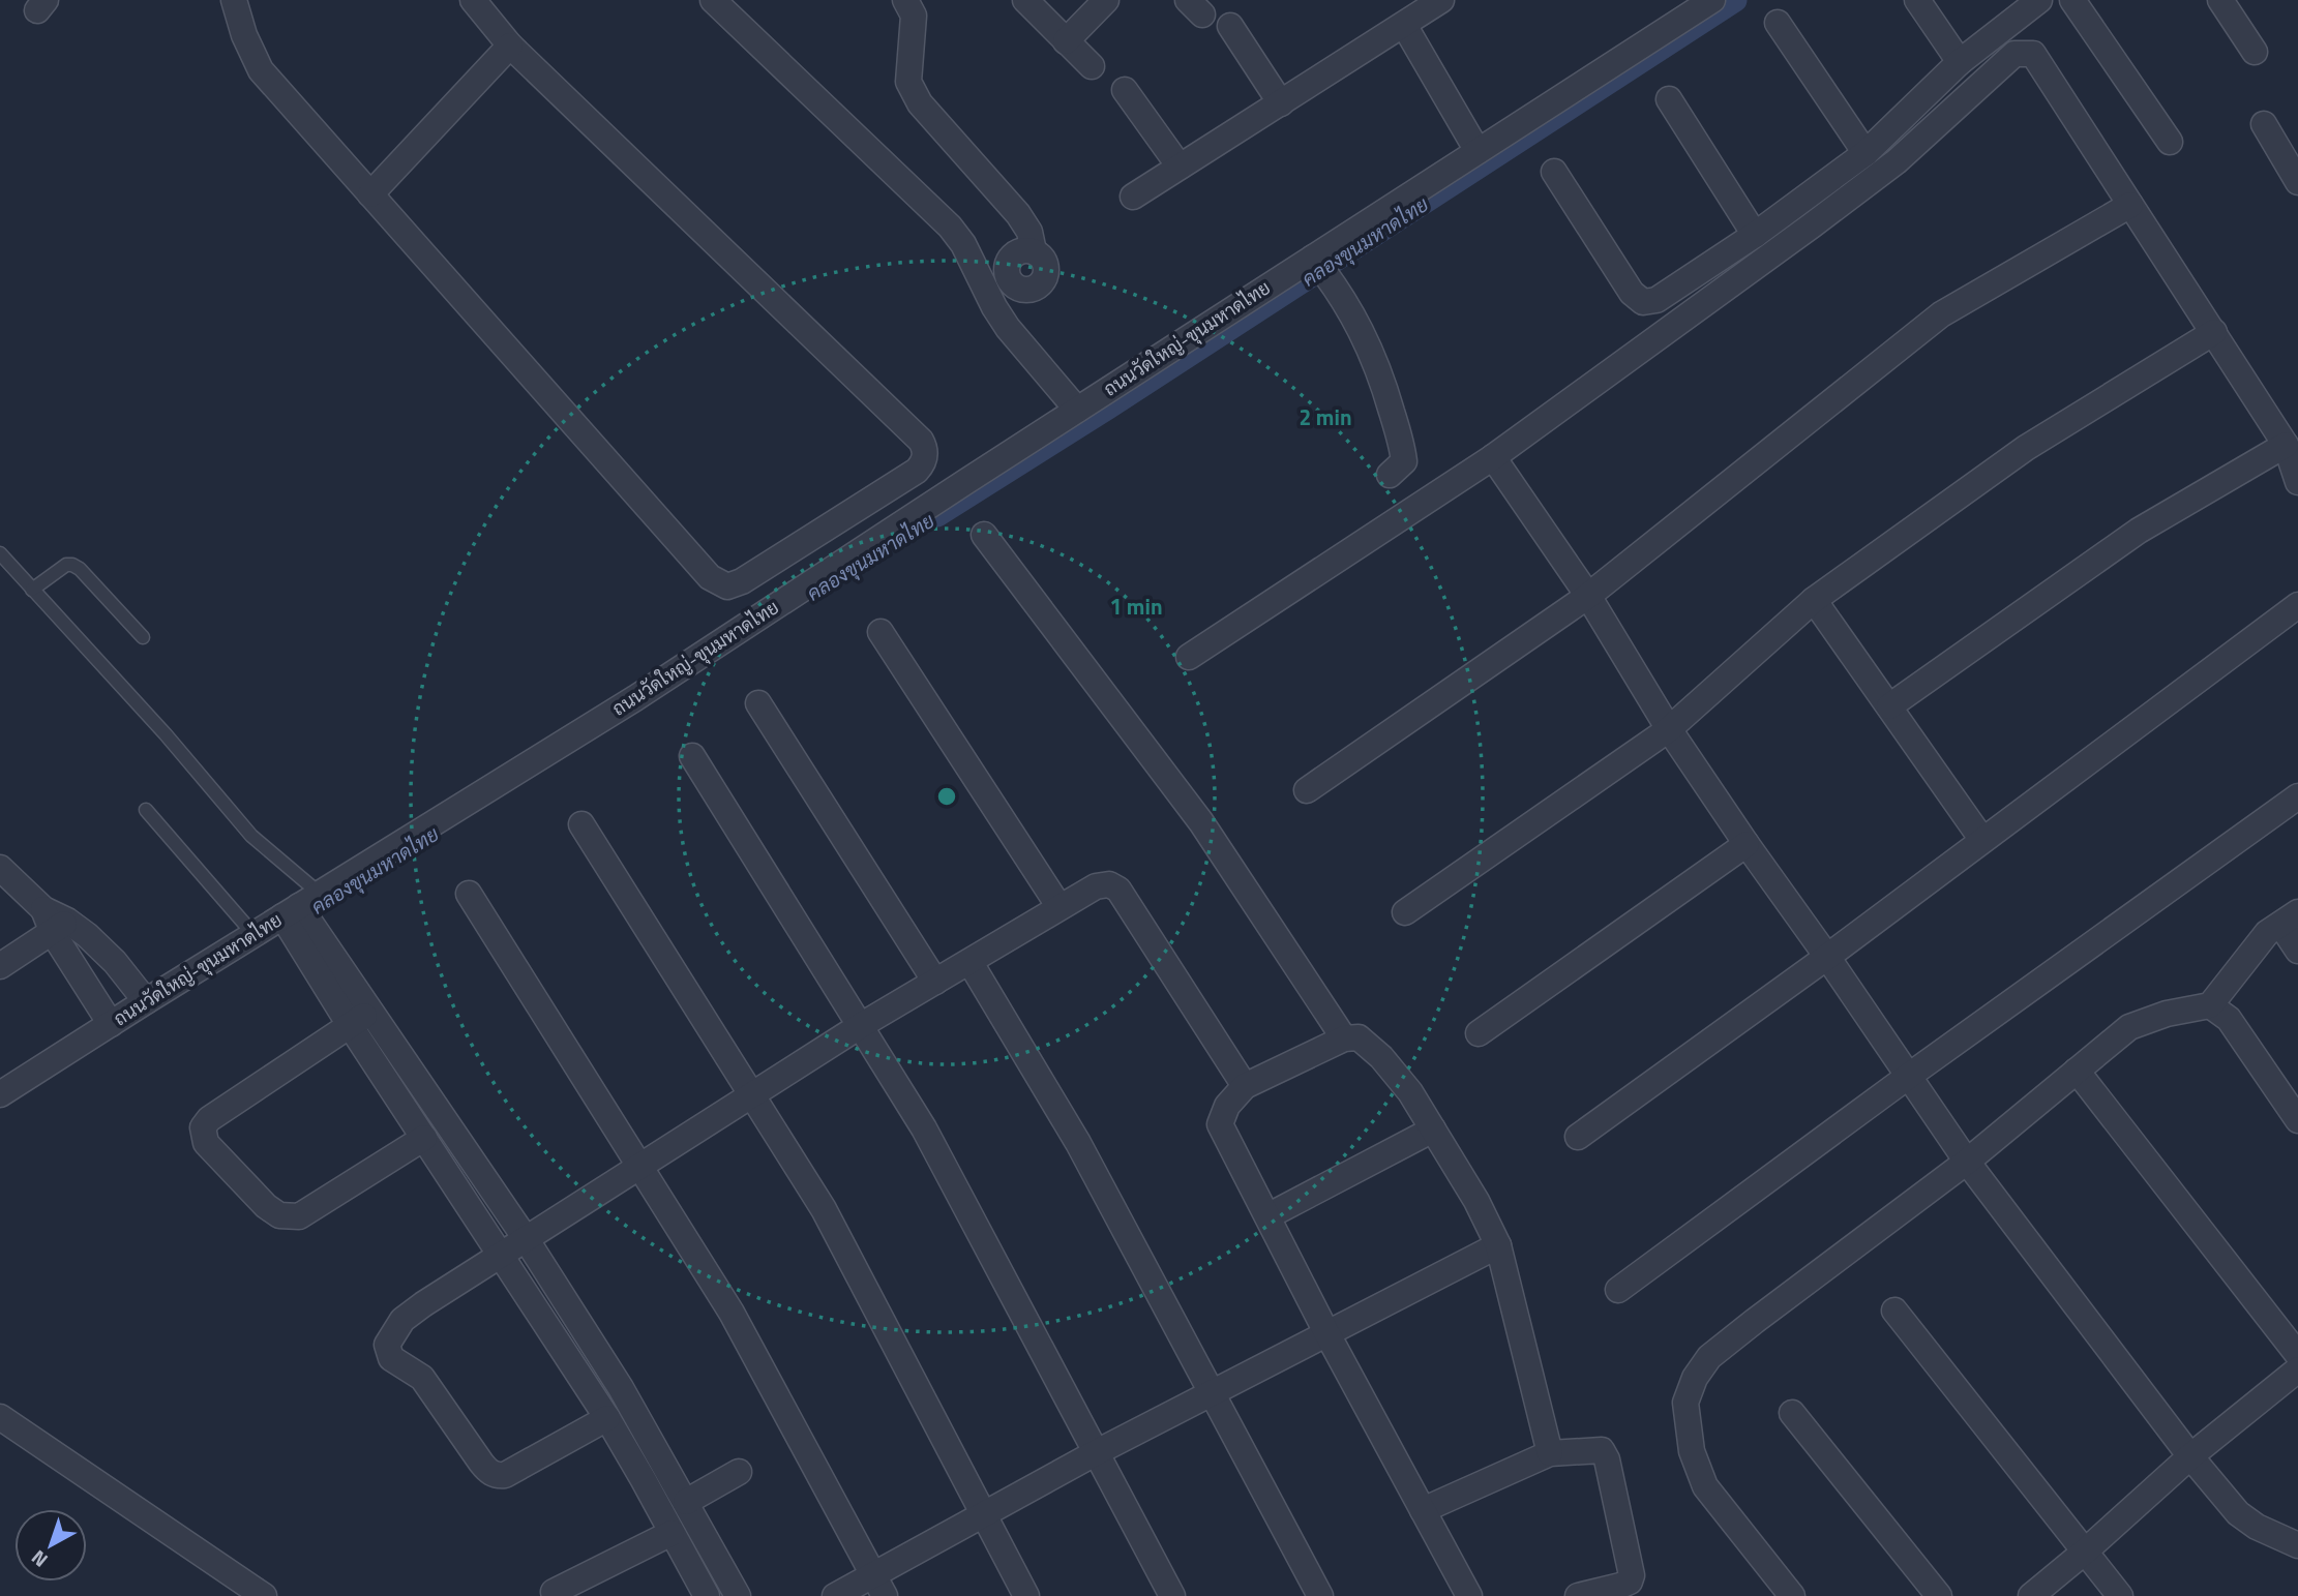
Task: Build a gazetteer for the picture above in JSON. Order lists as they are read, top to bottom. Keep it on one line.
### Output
{"streets":{"street":["ถนนวัดใหญ่-ขุนมหาดไทย"]},"water":["คลองขุนมหาดไทย"],"north":"bottom left","rings":["2 min","1 min"]}
